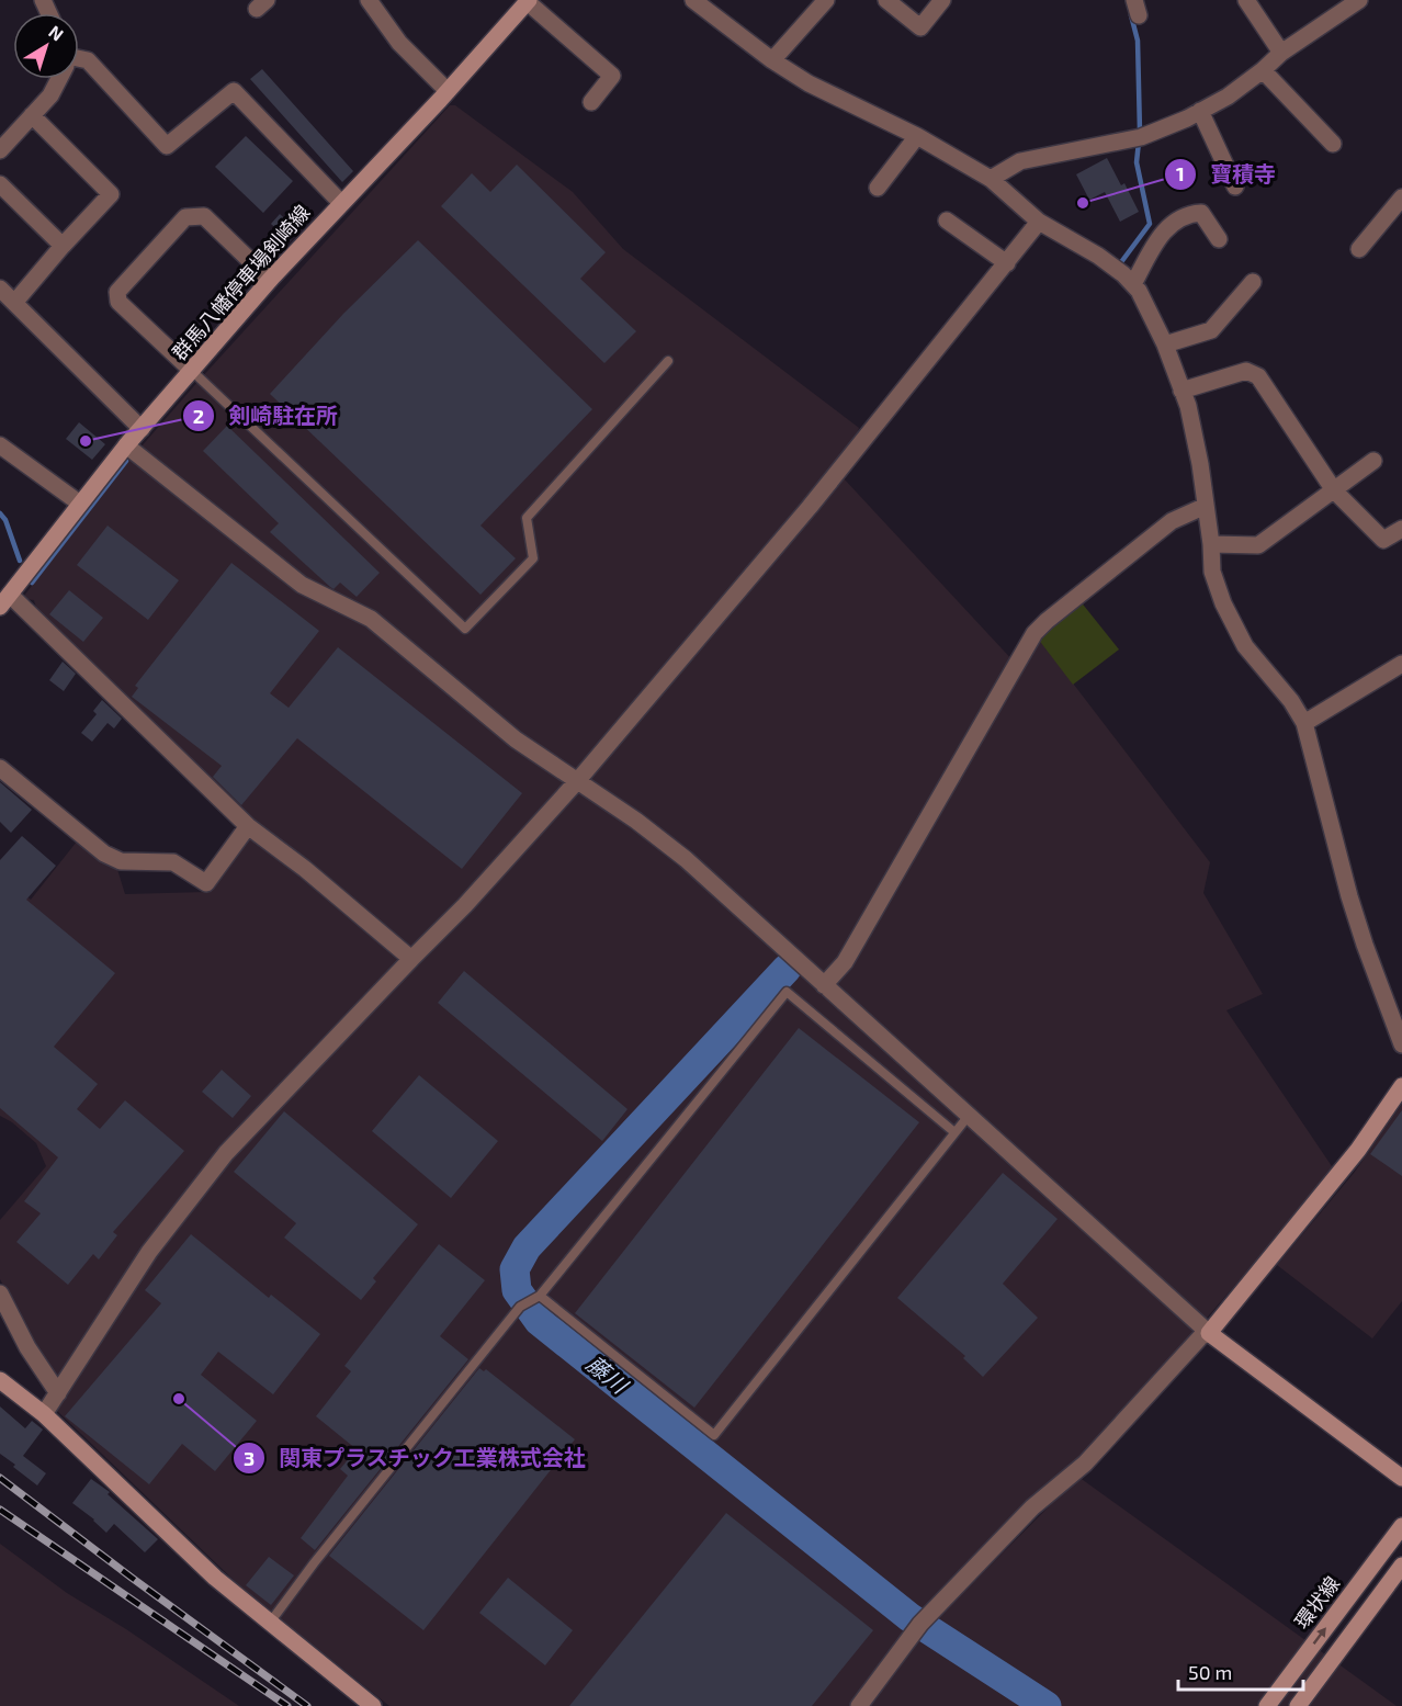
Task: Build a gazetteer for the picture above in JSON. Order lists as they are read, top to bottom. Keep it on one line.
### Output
{"streets":{"street":["群馬八幡停車場剣崎線","環状線"]},"water":["藤川"],"places":["寶積寺","剣崎駐在所","関東プラスチック工業株式会社"],"scale_bar":"50 m","north":"top right"}
